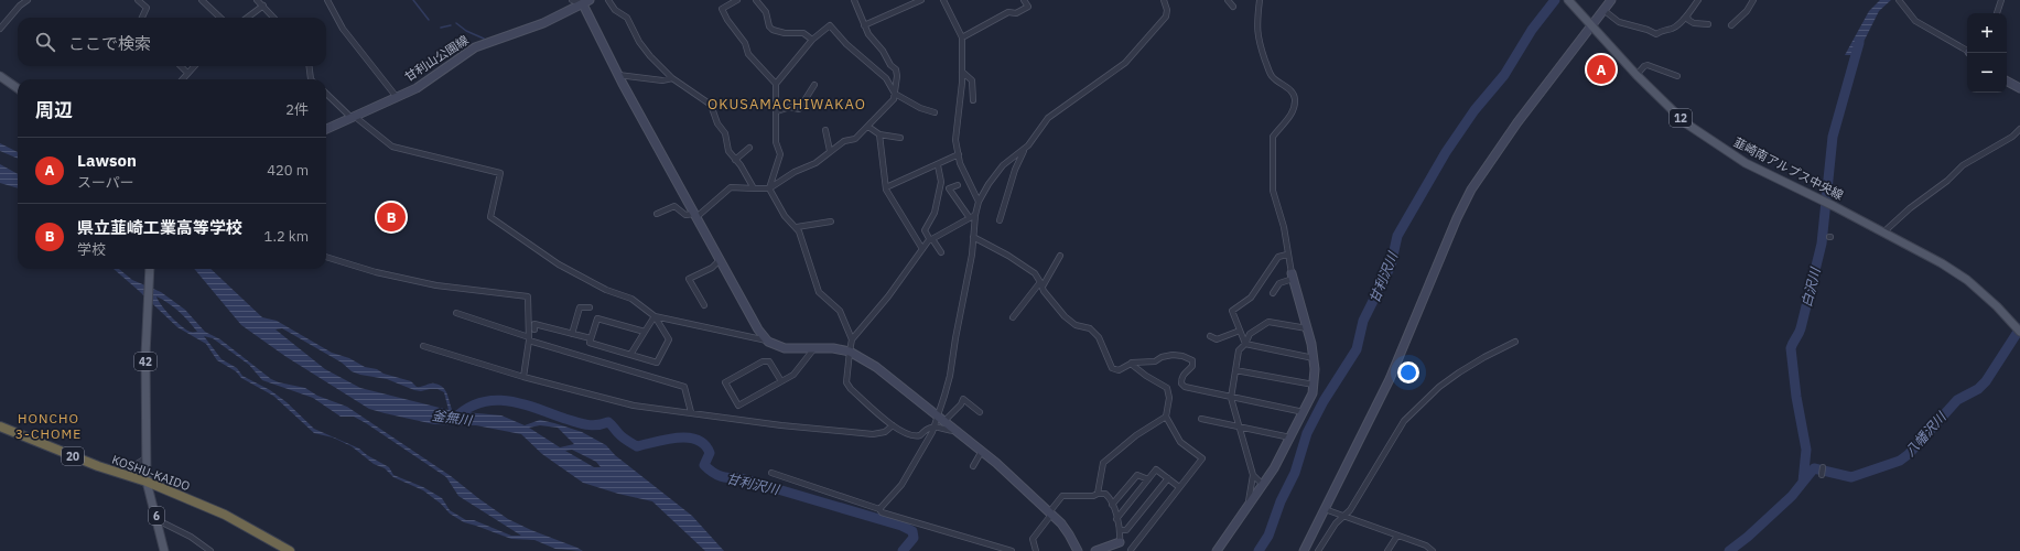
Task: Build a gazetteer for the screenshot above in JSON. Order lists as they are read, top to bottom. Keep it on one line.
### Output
{"streets":{"highway":["20","KOSHU-KAIDO"],"main road":["12","韮崎南アルプス中央線","42","6"],"street":["甘利山公園線"]},"crossings":[["42","KOSHU-KAIDO"],["42","6"],["KOSHU-KAIDO","6"]],"districts":["OKUSAMACHIWAKAO","HONCHO 3-CHOME"],"water":["甘利沢川","白沢川","釜無川","八幡沢川"],"page":{"map_buttons":["+","−"],"search":"ここで検索","pins":["A","B"],"heading":["周辺","2件"],"list":[{"mark":"A","name":"Lawson","note":"スーパー","value":"420 m"},{"mark":"B","name":"県立韮崎工業高等学校","note":"学校","value":"1.2 km"}]}}
